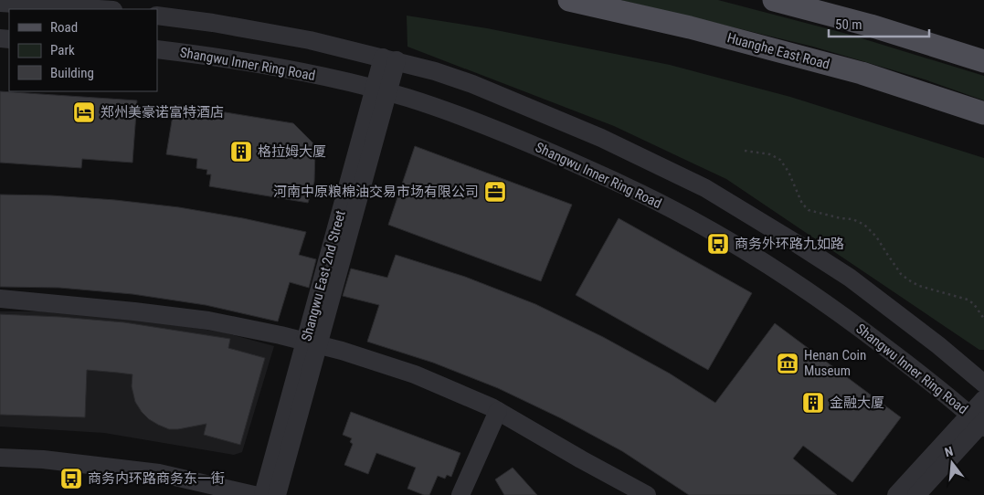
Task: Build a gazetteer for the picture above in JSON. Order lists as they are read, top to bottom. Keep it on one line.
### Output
{"streets":{"main road":["Huanghe East Road"],"street":["Shangwu Inner Ring Road","Shangwu East 2nd Street"]},"crossings":[["Shangwu Inner Ring Road","Shangwu East 2nd Street"]],"places":{"hotel":["郑州美豪诺富特酒店"],"building":["格拉姆大厦","金融大厦"],"office":["河南中原粮棉油交易市场有限公司"],"bus stop":["商务外环路九如路","商务内环路商务东一街"],"museum":["Henan Coin Museum"]},"legend":["Road","Park","Building"],"scale_bar":"50 m","north":"top"}
